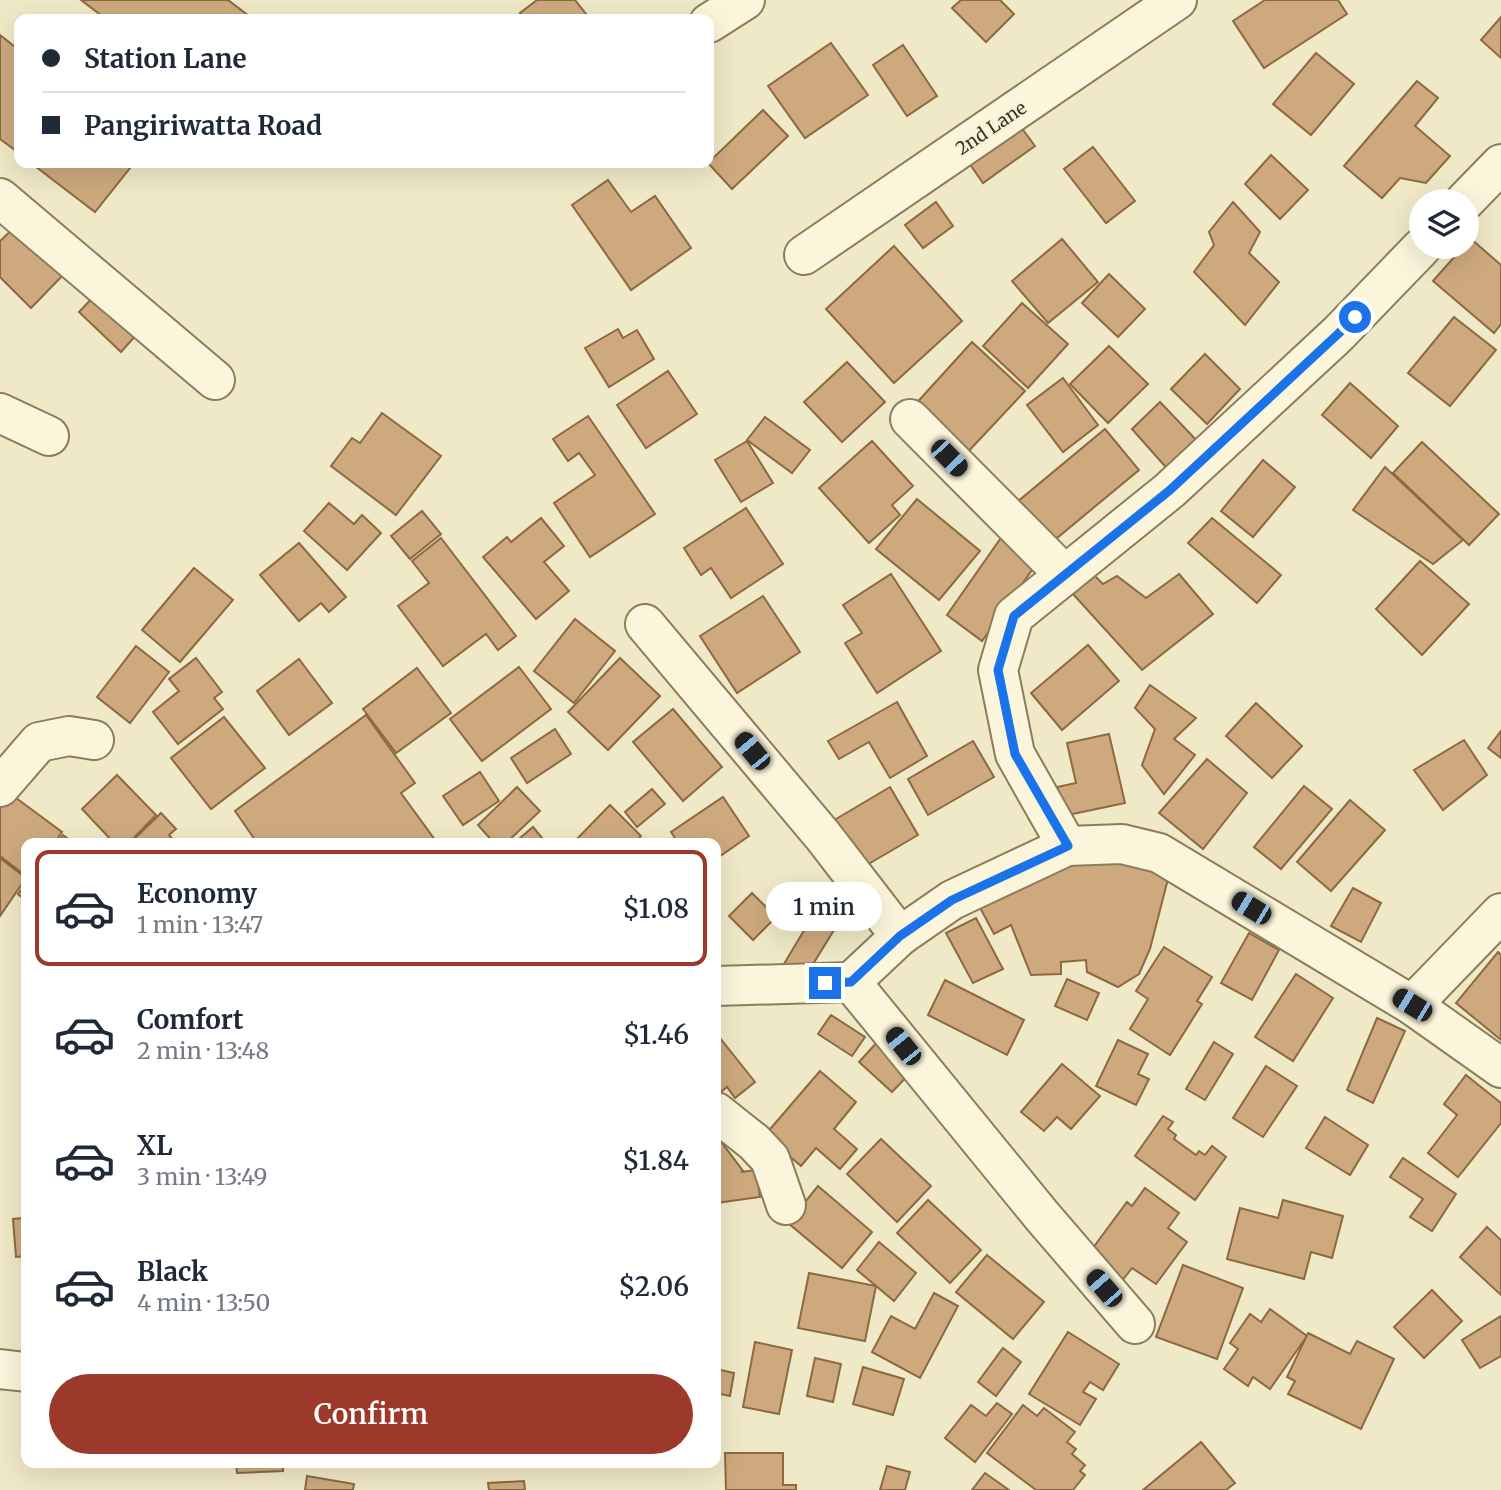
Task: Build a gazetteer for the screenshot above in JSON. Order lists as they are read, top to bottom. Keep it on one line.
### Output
{"streets":{"street":["2nd Lane"]},"page":{"banner":["Station Lane","Pangiriwatta Road"],"list":[{"name":"Economy","note":"1 min · 13:47","value":"$1.08"},{"name":"Comfort","note":"2 min · 13:48","value":"$1.46"},{"name":"XL","note":"3 min · 13:49","value":"$1.84"},{"name":"Black","note":"4 min · 13:50","value":"$2.06"}],"bubble":"1 min","buttons":"Confirm"}}
